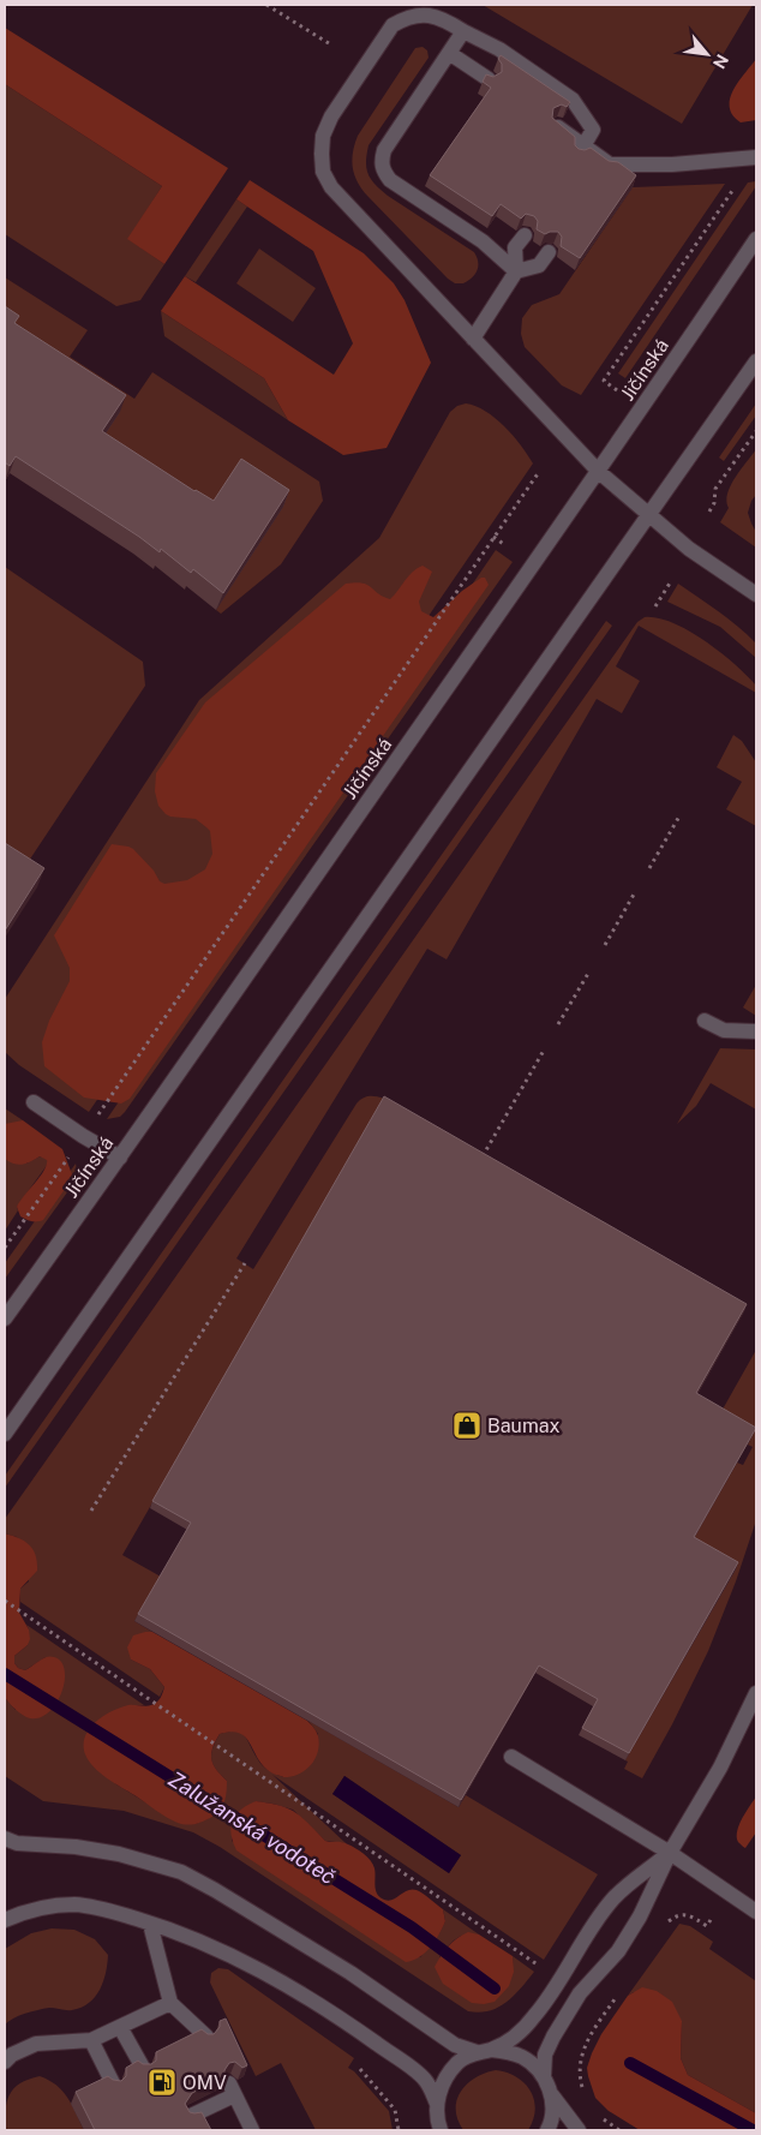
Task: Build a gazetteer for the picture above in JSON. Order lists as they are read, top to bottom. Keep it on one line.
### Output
{"streets":{"street":["Jičínská"]},"water":["Zalužanská vodoteč"],"places":{"shop":["Baumax"],"fuel station":["OMV"]},"north":"bottom right"}
